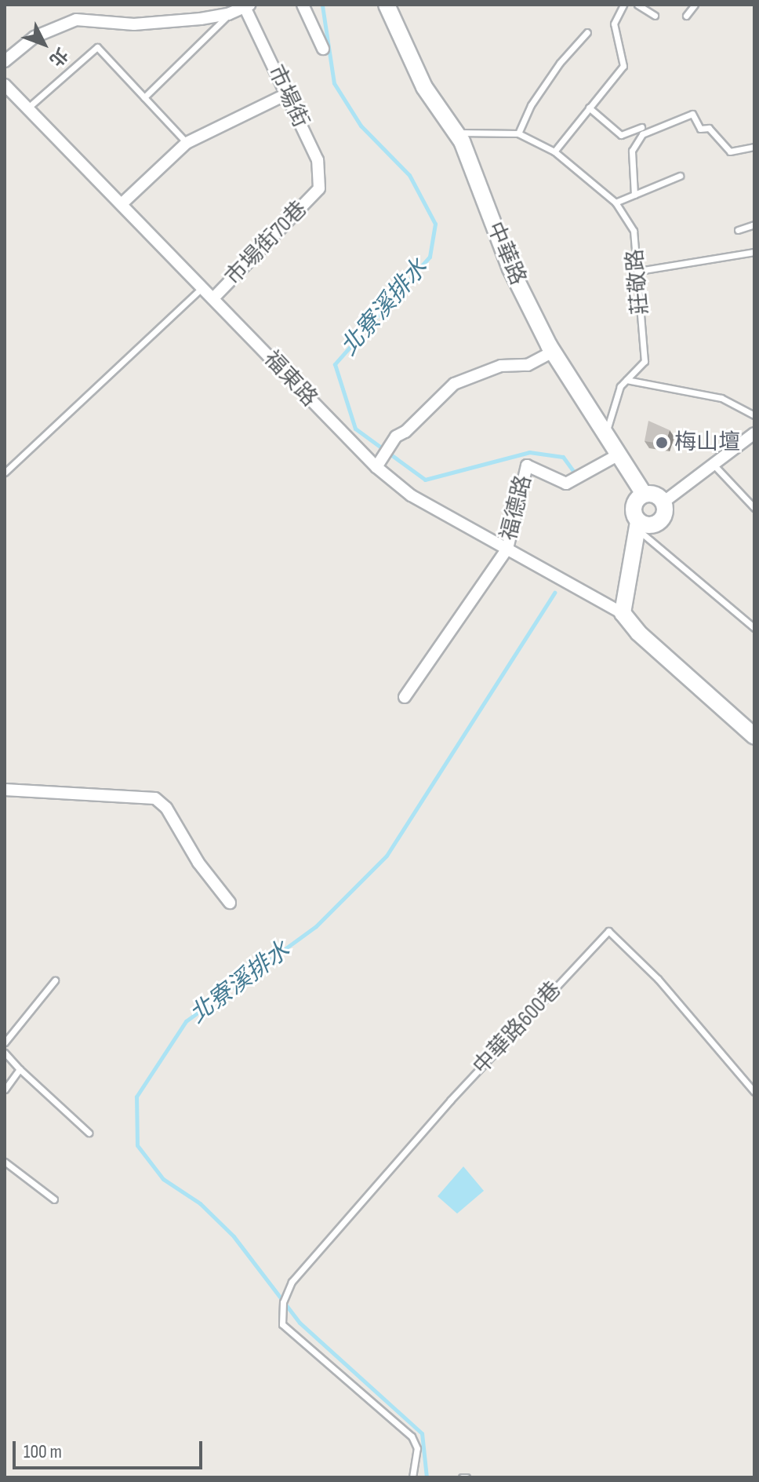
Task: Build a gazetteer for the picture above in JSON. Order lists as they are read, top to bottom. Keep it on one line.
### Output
{"streets":{"street":["市場街","市場街70巷","中華路","福東路","福德路"],"lane":["莊敬路","中華路600巷"]},"crossings":[["市場街","市場街70巷"],["市場街70巷","福東路"],["中華路","莊敬路"],["中華路","福德路"],["福東路","福德路"]],"water":["北寮溪排水"],"places":["梅山壇"],"scale_bar":"100 m","north":"bottom right"}
